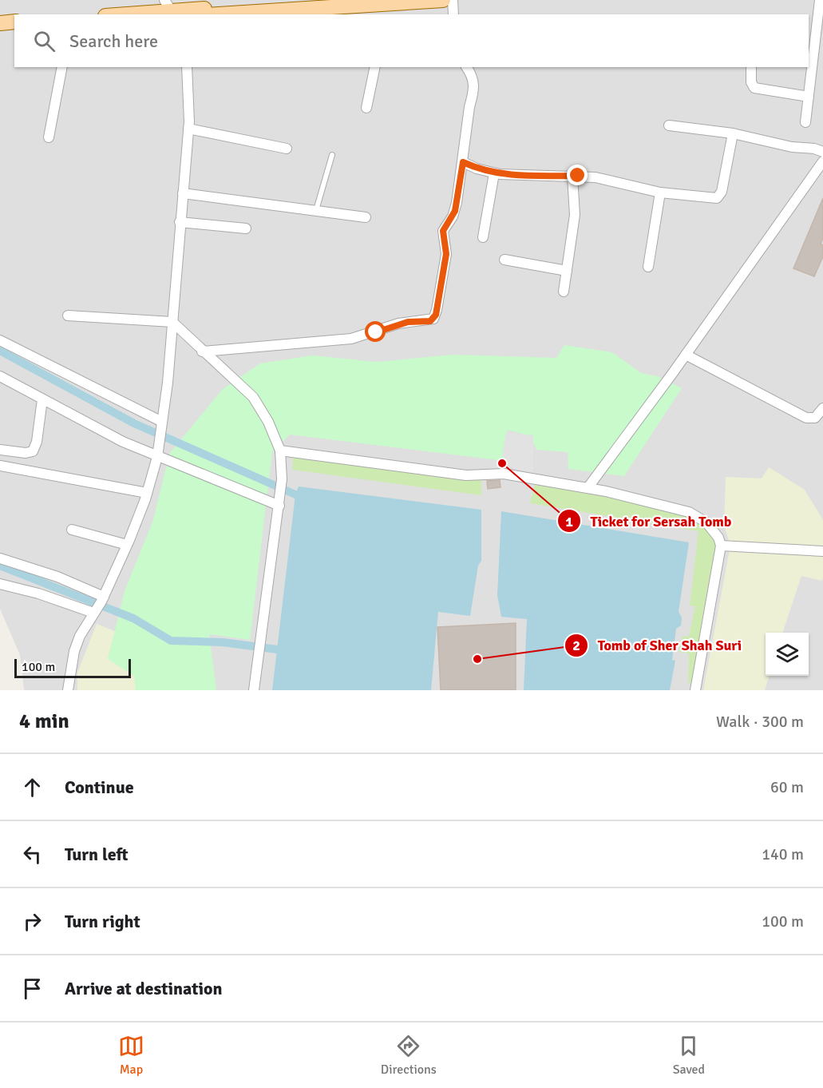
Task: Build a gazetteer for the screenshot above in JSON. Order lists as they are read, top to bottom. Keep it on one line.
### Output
{"places":["Ticket for Sersah Tomb","Tomb of Sher Shah Suri"],"scale_bar":"100 m","page":{"search":"Search here","scale":"100 m","heading":["4 min","Walk · 300 m"],"list":[["Continue","60 m"],["Turn left","140 m"],["Turn right","100 m"],"Arrive at destination"],"nav":["Map","Directions","Saved"]}}
